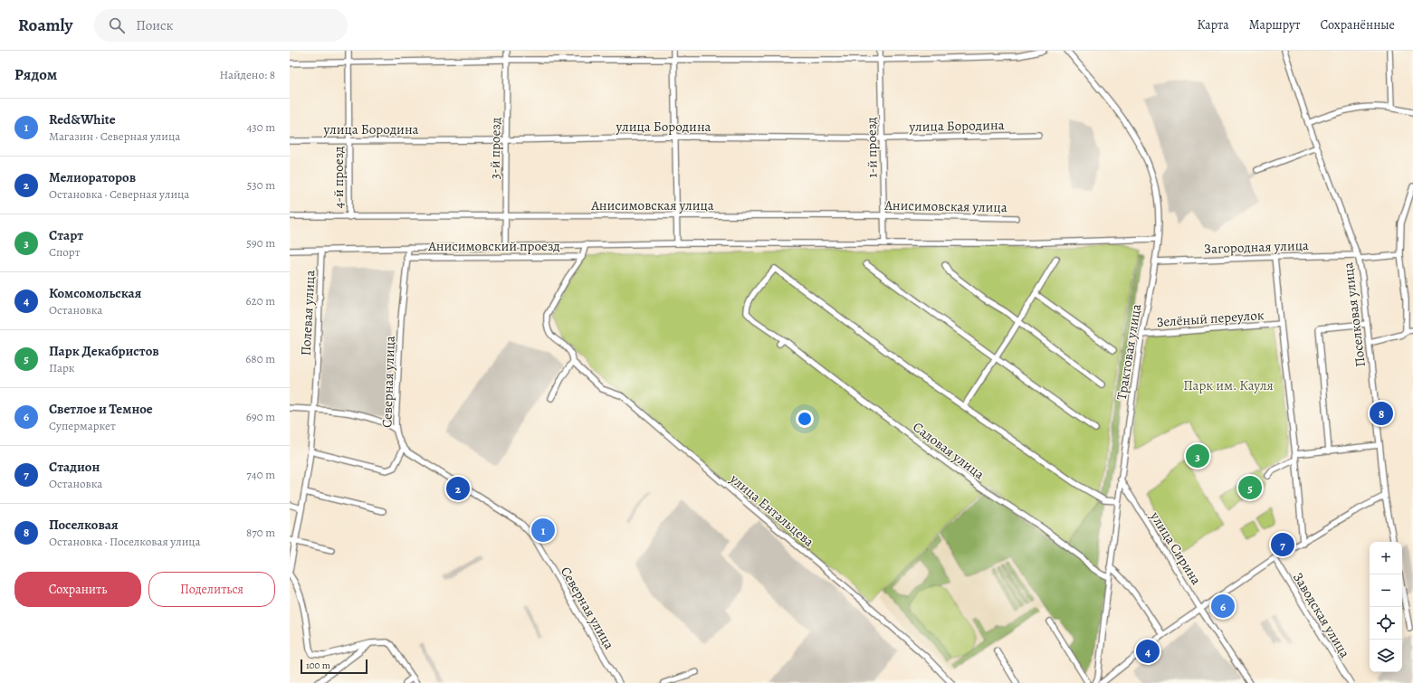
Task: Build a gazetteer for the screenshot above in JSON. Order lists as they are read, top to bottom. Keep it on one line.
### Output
{"streets":{"street":["улица Бородина","1-й проезд","3-й проезд","4-й проезд","Анисимовская улица","Анисимовский проезд","Загородная улица","Полевая улица","Поселковая улица","Зелёный переулок","Трактовая улица","Северная улица","Садовая улица","улица Ентальцева","улица Сирина","Заводская улица"]},"crossings":[["улица Бородина","1-й проезд"],["улица Бородина","3-й проезд"],["улица Бородина","4-й проезд"],["1-й проезд","Анисимовская улица"],["3-й проезд","Анисимовская улица"],["4-й проезд","Анисимовская улица"],["Анисимовский проезд","Северная улица"],["Анисимовский проезд","улица Ентальцева"],["Загородная улица","Поселковая улица"],["Загородная улица","Трактовая улица"],["Зелёный переулок","Трактовая улица"],["Трактовая улица","Садовая улица"],["Трактовая улица","улица Сирина"]],"parks":["Парк им. Кауля"],"scale_bar":"100 m","page":{"header":"Roamly","search":"Поиск","nav":["Карта","Маршрут","Сохранённые"],"heading":["Рядом","Найдено: 8"],"list":[{"mark":"1","name":"Red&White","note":"Магазин · Северная улица","value":"430 m"},{"mark":"2","name":"Мелиораторов","note":"Остановка · Северная улица","value":"530 m"},{"mark":"3","name":"Старт","note":"Спорт","value":"590 m"},{"mark":"4","name":"Комсомольская","note":"Остановка","value":"620 m"},{"mark":"5","name":"Парк Декабристов","note":"Парк","value":"680 m"},{"mark":"6","name":"Светлое и Темное","note":"Супермаркет","value":"690 m"},{"mark":"7","name":"Стадион","note":"Остановка","value":"740 m"},{"mark":"8","name":"Поселковая","note":"Остановка · Поселковая улица","value":"870 m"}],"pins":["8","3","5","2","1","7","6","4"],"map_buttons":["+","−"],"buttons":["Сохранить","Поделиться"],"scale":"100 m"}}
